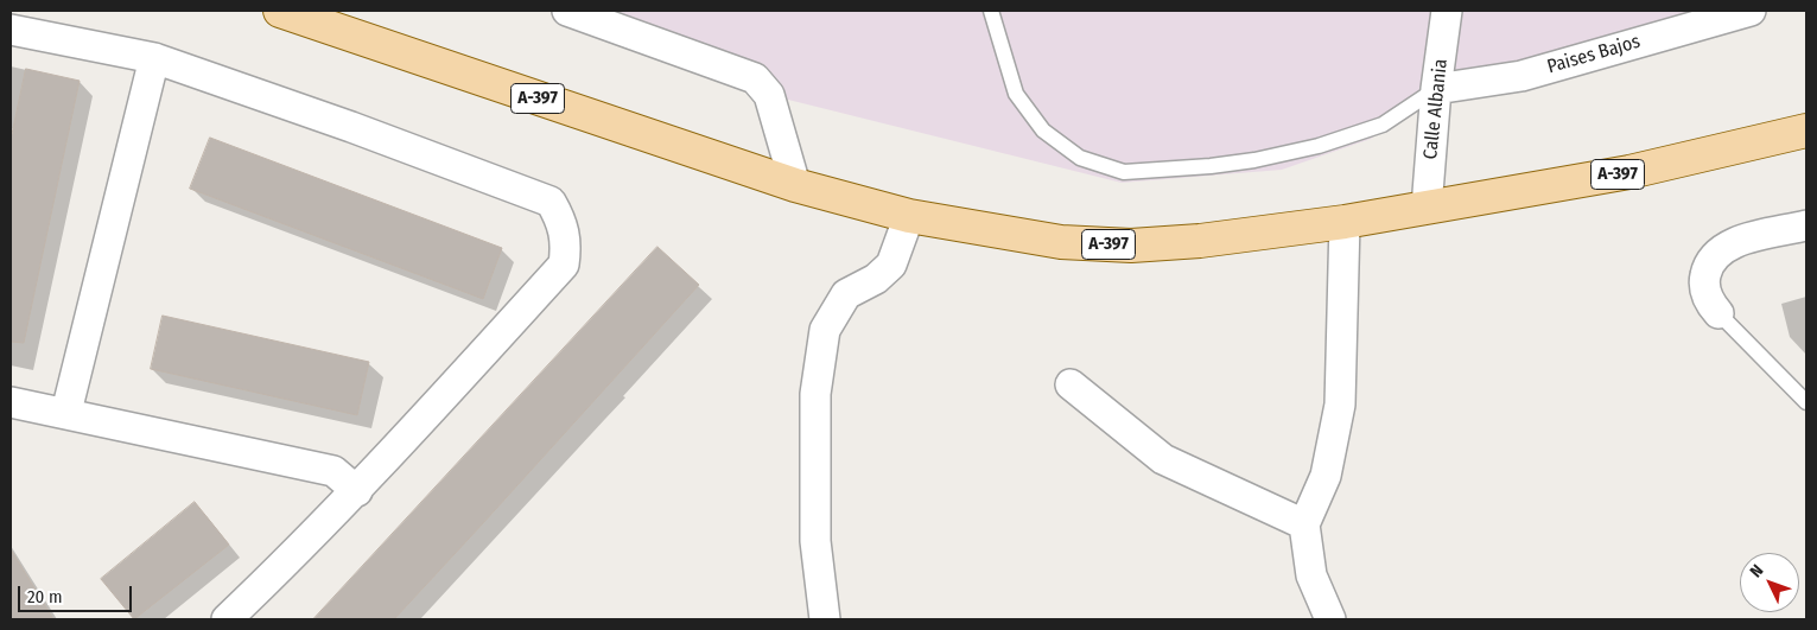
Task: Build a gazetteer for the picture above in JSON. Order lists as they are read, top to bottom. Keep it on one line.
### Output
{"streets":{"main road":["A-397"],"street":["Paises Bajos","Calle Albania"]},"crossings":[["Paises Bajos","Calle Albania"],["A-397","Calle Albania"]],"scale_bar":"20 m","north":"top left"}
